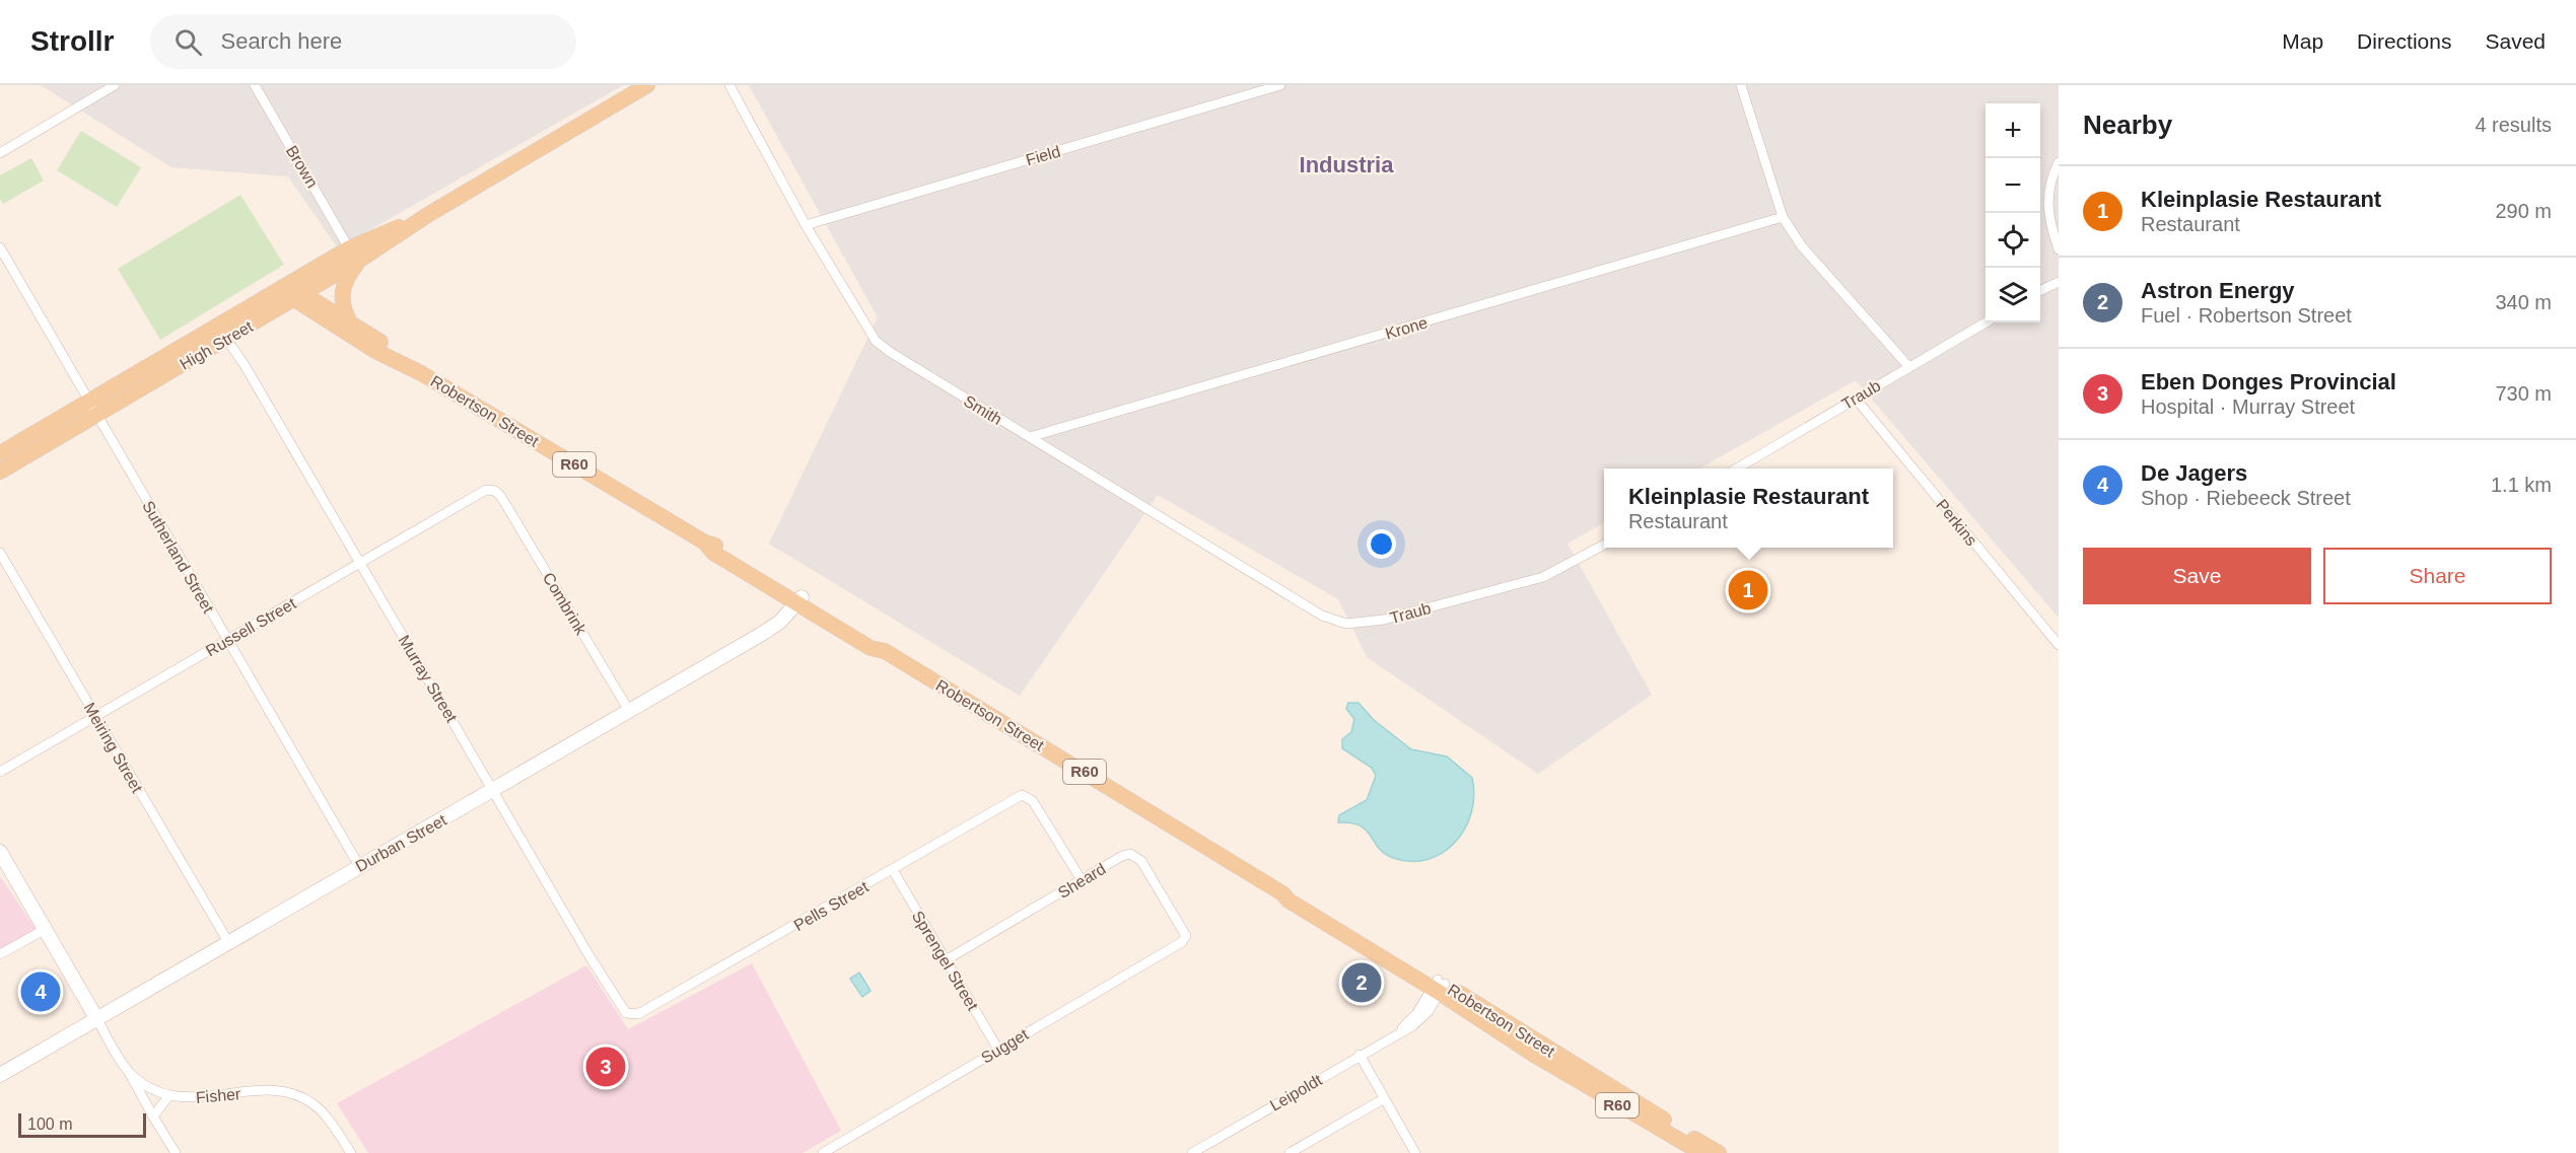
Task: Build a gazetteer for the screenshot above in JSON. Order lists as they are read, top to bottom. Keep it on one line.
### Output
{"streets":{"main road":["High Street","Robertson Street","R60"],"street":["Field","Brown","Krone","Traub","Smith","Perkins","Sutherland Street","Combrink","Russell Street","Murray Street","Meiring Street","Durban Street","Sheard","Pells Street","Sprengel Street","Sugget","Leipoldt","Fisher"]},"crossings":[["Field","Smith"],["Brown","High Street"],["Krone","Smith"],["High Street","Robertson Street"],["High Street","Sutherland Street"],["High Street","Murray Street"],["Traub","Smith"],["Traub","Perkins"],["Robertson Street","Durban Street"],["Robertson Street","Leipoldt"],["Sutherland Street","Russell Street"],["Sutherland Street","Durban Street"],["Combrink","Russell Street"],["Combrink","Durban Street"],["Russell Street","Murray Street"],["Russell Street","Meiring Street"],["Murray Street","Durban Street"],["Murray Street","Pells Street"],["Meiring Street","Durban Street"],["Durban Street","Fisher"],["Sheard","Pells Street"],["Sheard","Sprengel Street"],["Sheard","Sugget"],["Pells Street","Sprengel Street"],["Sprengel Street","Sugget"]],"districts":["Industria"],"scale_bar":"100 m","page":{"header":"Strollr","search":"Search here","nav":["Map","Directions","Saved"],"heading":["Nearby","4 results"],"map_buttons":["+","−"],"list":[{"mark":"1","name":"Kleinplasie Restaurant","note":"Restaurant","value":"290 m"},{"mark":"2","name":"Astron Energy","note":"Fuel · Robertson Street","value":"340 m"},{"mark":"3","name":"Eben Donges Provincial","note":"Hospital · Murray Street","value":"730 m"},{"mark":"4","name":"De Jagers","note":"Shop · Riebeeck Street","value":"1.1 km"}],"popup":["Kleinplasie Restaurant","Restaurant"],"buttons":["Save","Share"],"pins":["1","2","4","3"],"scale":"100 m"}}
